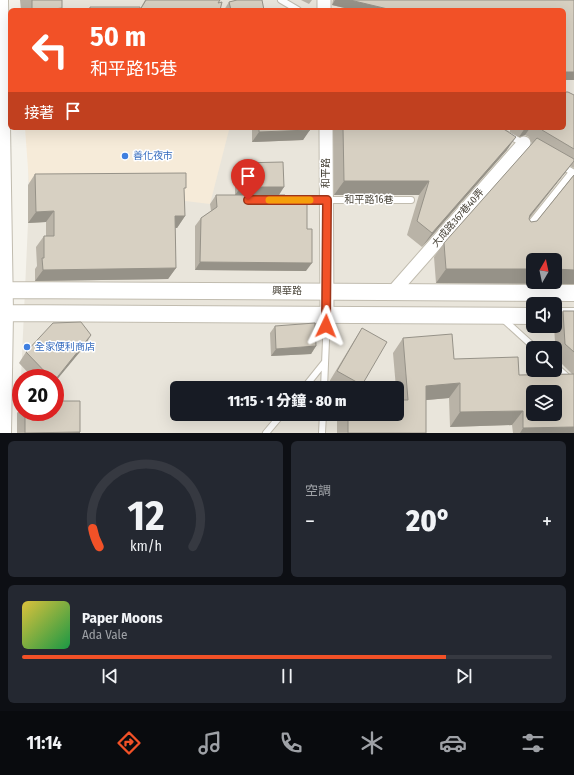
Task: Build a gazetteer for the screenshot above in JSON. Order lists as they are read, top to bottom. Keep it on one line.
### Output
{"streets":{"street":["和平路","大成路367巷40弄","興華路"],"lane":["和平路16巷"]},"crossings":[["和平路","和平路16巷"],["和平路","興華路"],["大成路367巷40弄","興華路"]],"places":["善化夜市","全家便利商店"],"north":"top","page":{"turn":["50 m","和平路15巷"],"then":"接著","limit":"20","trip":"11:15 · 1 分鐘 · 80 m","tile":"空調","heat":["−","20°","+"],"song":["Paper Moons","Ada Vale"],"tabs":"11:14","gauge":["12","km/h"]}}
